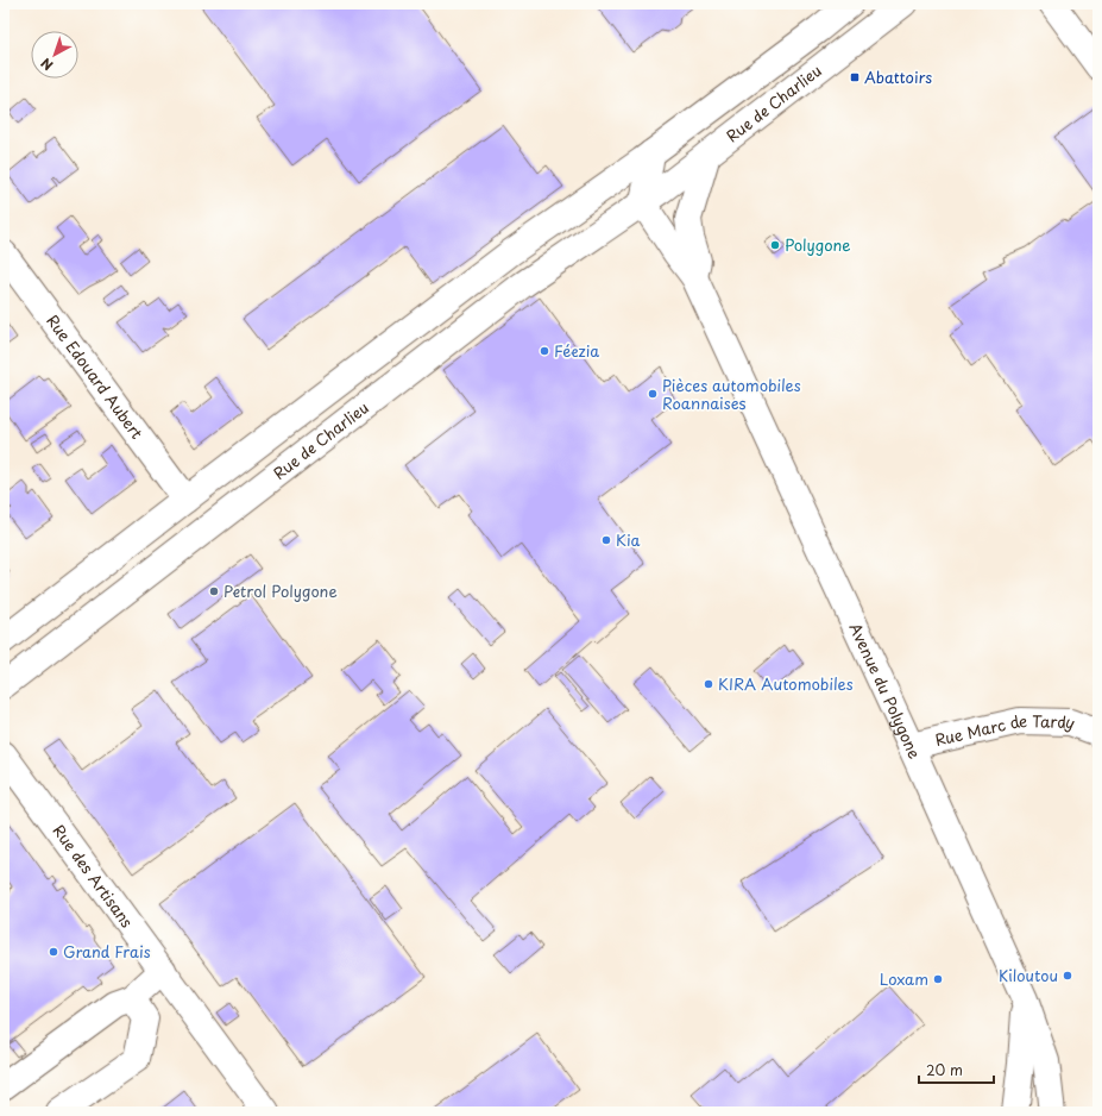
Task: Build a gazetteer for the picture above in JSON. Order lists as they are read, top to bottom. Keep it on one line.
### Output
{"streets":{"street":["Rue de Charlieu","Rue Edouard Aubert","Avenue du Polygone","Rue Marc de Tardy","Rue des Artisans"]},"crossings":[["Rue de Charlieu","Rue Edouard Aubert"],["Rue de Charlieu","Avenue du Polygone"],["Avenue du Polygone","Rue Marc de Tardy"]],"places":{"transit":["Abattoirs"],"other":["Polygone","Féezia","Pièces automobiles Roannaises","Kia","Petrol Polygone","KIRA Automobiles","Grand Frais","Kiloutou","Loxam"]},"scale_bar":"20 m","north":"bottom left"}
